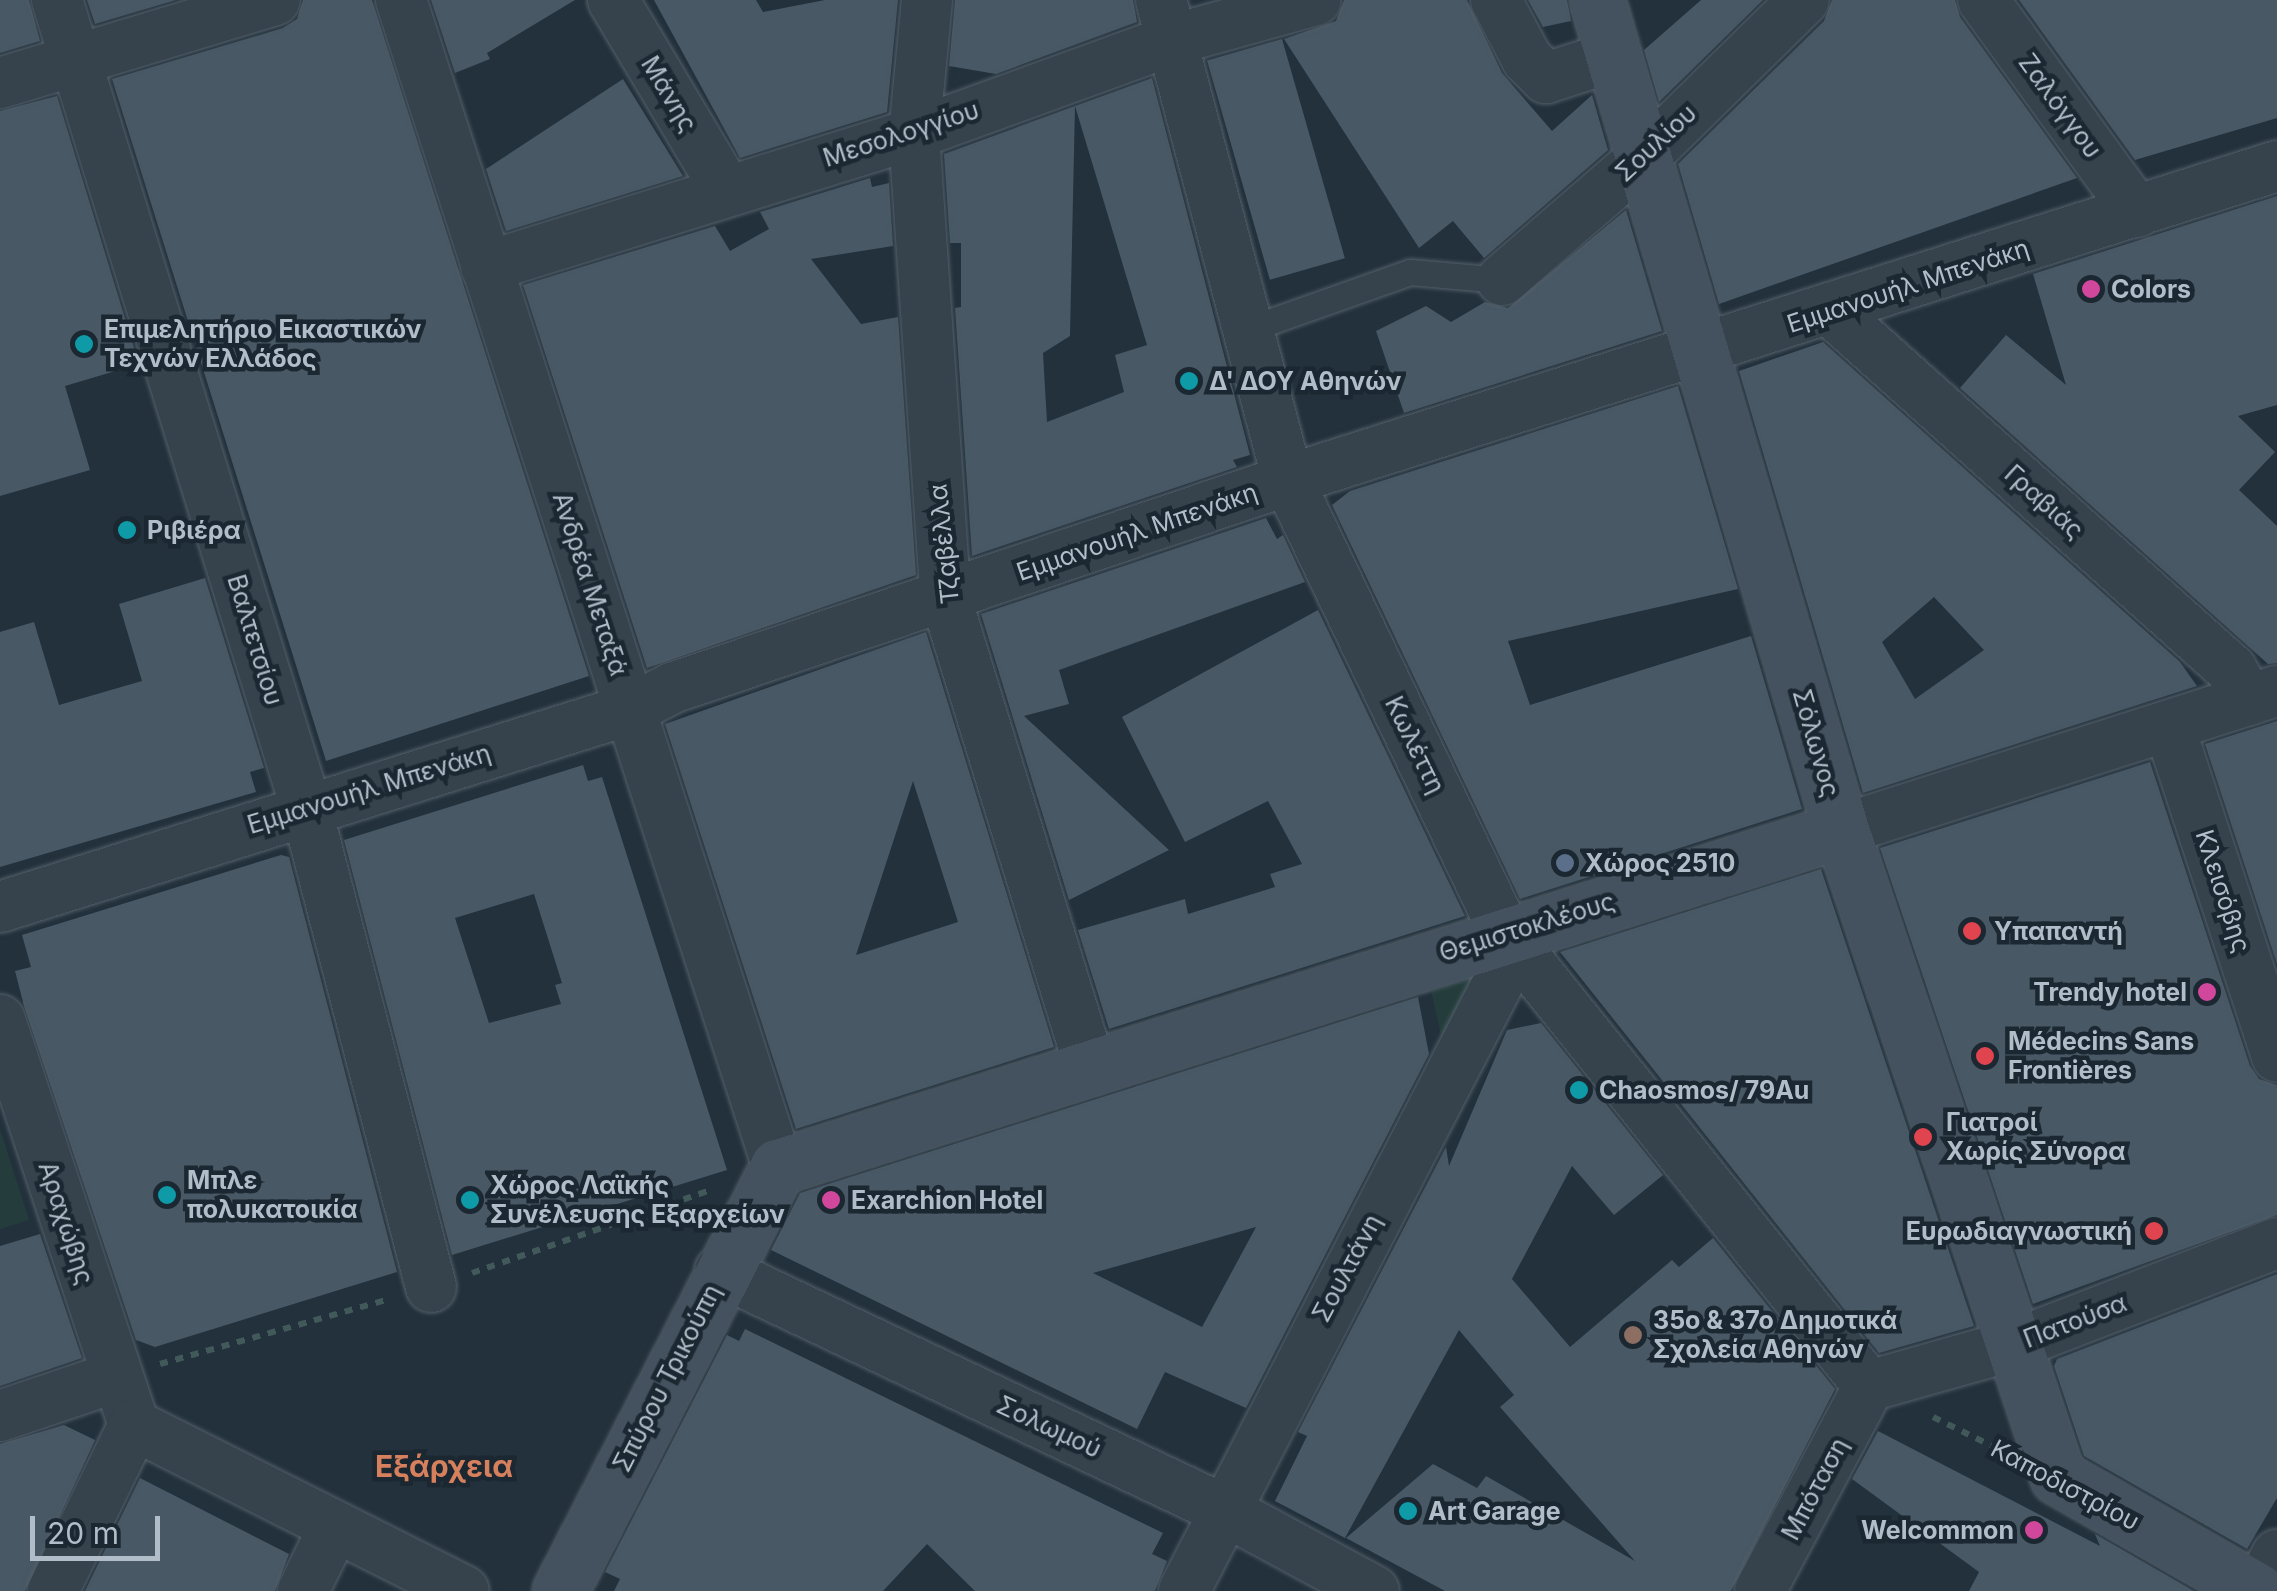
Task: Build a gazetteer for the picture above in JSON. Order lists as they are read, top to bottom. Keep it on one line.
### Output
{"streets":{"main road":["Σόλωνος","Θεμιστοκλέους","Σπύρου Τρικούπη","Καποδιστρίου"],"street":["Μάνης","Ζαλόγγου","Μεσολογγίου","Σουλίου","Εμμανουήλ Μπενάκη","Γραβιάς","Τζαβέλλα","Ανδρέα Μεταξά","Βαλτετσίου","Κωλέττη","Κλεισόβης","Αραχώβης","Σουλτάνη","Πατούσα","Σολωμού","Μπόταση"]},"crossings":[["Μάνης","Μεσολογγίου"],["Ζαλόγγου","Εμμανουήλ Μπενάκη"],["Μεσολογγίου","Τζαβέλλα"],["Μεσολογγίου","Ανδρέα Μεταξά"],["Μεσολογγίου","Κωλέττη"],["Σουλίου","Σόλωνος"],["Εμμανουήλ Μπενάκη","Γραβιάς"],["Εμμανουήλ Μπενάκη","Τζαβέλλα"],["Εμμανουήλ Μπενάκη","Ανδρέα Μεταξά"],["Εμμανουήλ Μπενάκη","Βαλτετσίου"],["Εμμανουήλ Μπενάκη","Σόλωνος"],["Εμμανουήλ Μπενάκη","Κωλέττη"],["Γραβιάς","Θεμιστοκλέους"],["Τζαβέλλα","Θεμιστοκλέους"],["Ανδρέα Μεταξά","Θεμιστοκλέους"],["Ανδρέα Μεταξά","Σπύρου Τρικούπη"],["Σόλωνος","Θεμιστοκλέους"],["Σόλωνος","Πατούσα"],["Σόλωνος","Καποδιστρίου"],["Κωλέττη","Θεμιστοκλέους"],["Κωλέττη","Σουλτάνη"],["Κωλέττη","Πατούσα"],["Κωλέττη","Καποδιστρίου"],["Κωλέττη","Μπόταση"],["Κλεισόβης","Θεμιστοκλέους"],["Θεμιστοκλέους","Σουλτάνη"],["Θεμιστοκλέους","Σπύρου Τρικούπη"],["Σουλτάνη","Σολωμού"],["Πατούσα","Καποδιστρίου"],["Πατούσα","Μπόταση"],["Σπύρου Τρικούπη","Σολωμού"],["Καποδιστρίου","Μπόταση"]],"districts":["Εξάρχεια"],"places":["Colors","Επιμελητήριο Εικαστικών Τεχνών Ελλάδος","Δ' ΔΟΥ Αθηνών","Ριβιέρα","Χώρος 2510","Υπαπαντή","Trendy hotel","Médecins Sans Frontières","Chaosmos/ 79Au","Γιατροί Χωρίς Σύνορα","Μπλε πολυκατοικία","Χώρος Λαϊκής Συνέλευσης Εξαρχείων","Exarchion Hotel","Ευρωδιαγνωστική","35ο & 37ο Δημοτικά Σχολεία Αθηνών","Art Garage","Welcommon"],"scale_bar":"20 m"}
